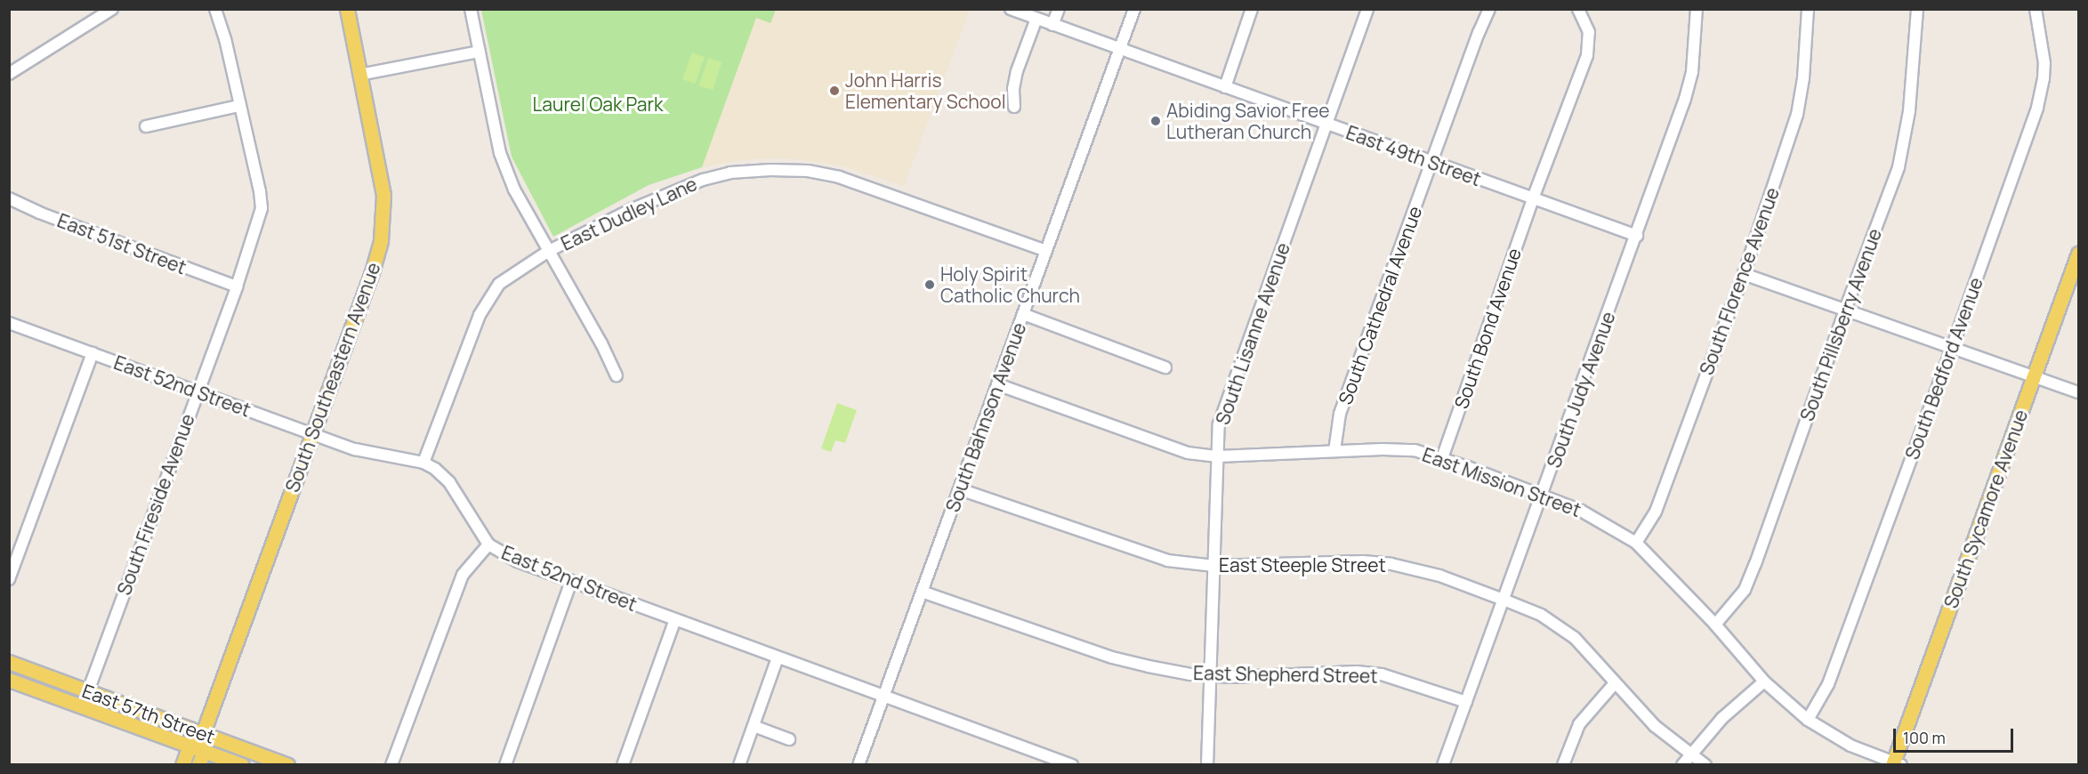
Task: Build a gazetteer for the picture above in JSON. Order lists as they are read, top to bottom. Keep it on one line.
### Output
{"streets":{"main road":["South Southeastern Avenue","South Sycamore Avenue","East 57th Street"],"street":["East 49th Street","East Dudley Lane","East 51st Street","South Florence Avenue","South Cathedral Avenue","South Pillsberry Avenue","South Bond Avenue","South Lisanne Avenue","South Bedford Avenue","East 52nd Street","South Judy Avenue","South Bahnson Avenue","East Mission Street","South Fireside Avenue","East Steeple Street","East Shepherd Street"]},"crossings":[["East 49th Street","South Cathedral Avenue"],["East 49th Street","South Bond Avenue"],["East 49th Street","South Lisanne Avenue"],["East 49th Street","South Judy Avenue"],["East 49th Street","South Bahnson Avenue"],["East Dudley Lane","East 52nd Street"],["East Dudley Lane","South Bahnson Avenue"],["East 51st Street","South Fireside Avenue"],["South Florence Avenue","East Mission Street"],["South Cathedral Avenue","East Mission Street"],["South Pillsberry Avenue","East Mission Street"],["South Bond Avenue","East Mission Street"],["South Lisanne Avenue","East Mission Street"],["South Lisanne Avenue","East Steeple Street"],["South Lisanne Avenue","East Shepherd Street"],["South Bedford Avenue","East Mission Street"],["South Southeastern Avenue","East 52nd Street"],["South Southeastern Avenue","East 57th Street"],["East 52nd Street","South Bahnson Avenue"],["East 52nd Street","South Fireside Avenue"],["South Judy Avenue","East Mission Street"],["South Judy Avenue","East Steeple Street"],["South Judy Avenue","East Shepherd Street"],["South Bahnson Avenue","East Mission Street"],["South Bahnson Avenue","East Steeple Street"],["South Bahnson Avenue","East Shepherd Street"],["East Mission Street","South Sycamore Avenue"],["South Fireside Avenue","East 57th Street"]],"parks":["Laurel Oak Park"],"places":["John Harris Elementary School","Abiding Savior Free Lutheran Church","Holy Spirit Catholic Church"],"scale_bar":"100 m"}
